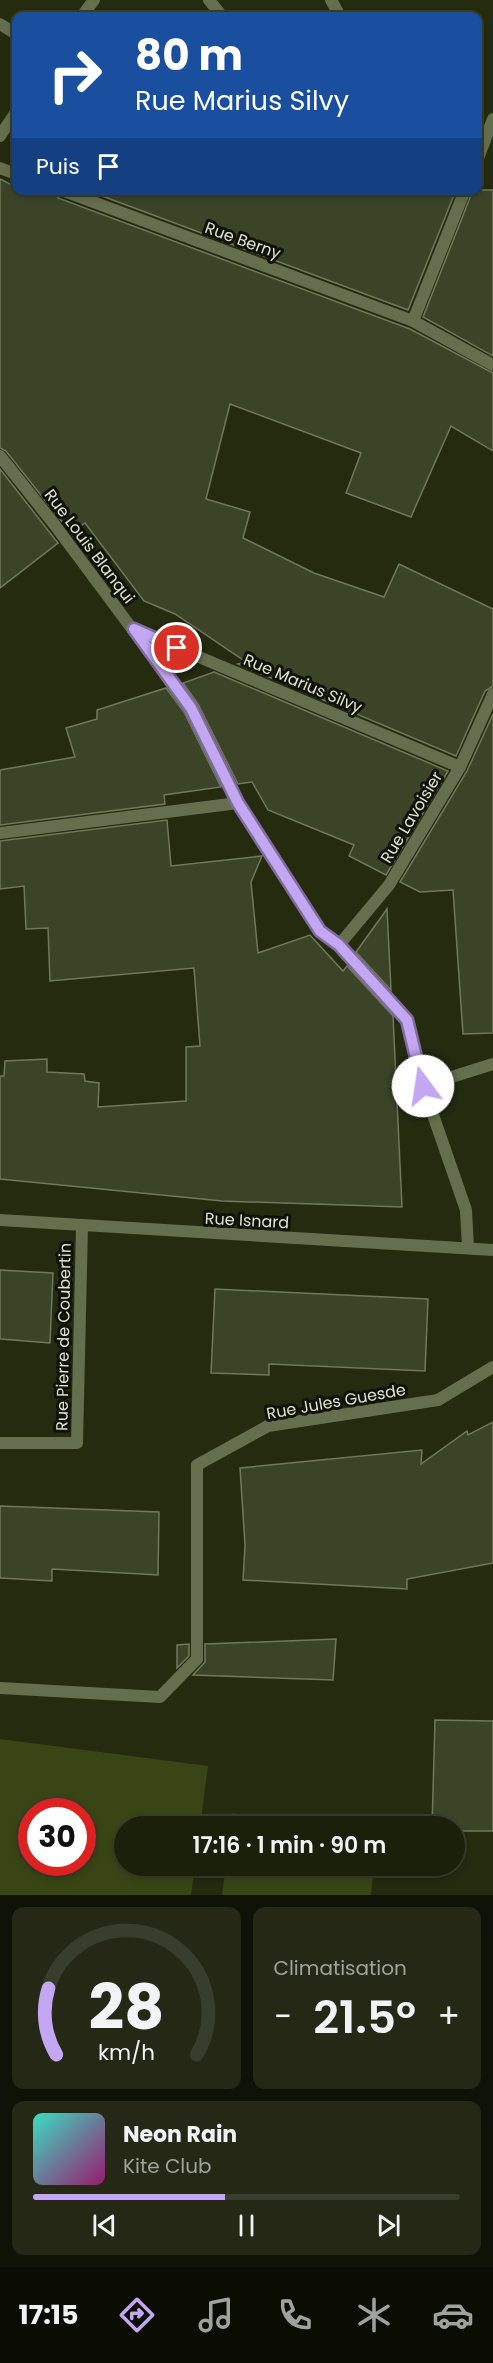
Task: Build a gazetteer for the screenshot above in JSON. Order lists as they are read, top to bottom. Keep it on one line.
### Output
{"streets":{"street":["Rue Berny","Rue Louis Blanqui","Rue Marius Silvy","Rue Lavoisier","Rue Isnard","Rue Pierre de Coubertin","Rue Jules Guesde"]},"crossings":[["Rue Louis Blanqui","Rue Marius Silvy"],["Rue Louis Blanqui","Rue Lavoisier"],["Rue Louis Blanqui","Rue Isnard"],["Rue Marius Silvy","Rue Lavoisier"],["Rue Isnard","Rue Pierre de Coubertin"]],"page":{"turn":["80 m","Rue Marius Silvy"],"then":"Puis","limit":"30","trip":"17:16 · 1 min · 90 m","tile":"Climatisation","heat":["−","21.5°","+"],"song":["Neon Rain","Kite Club"],"tabs":"17:15","gauge":["28","km/h"]}}
